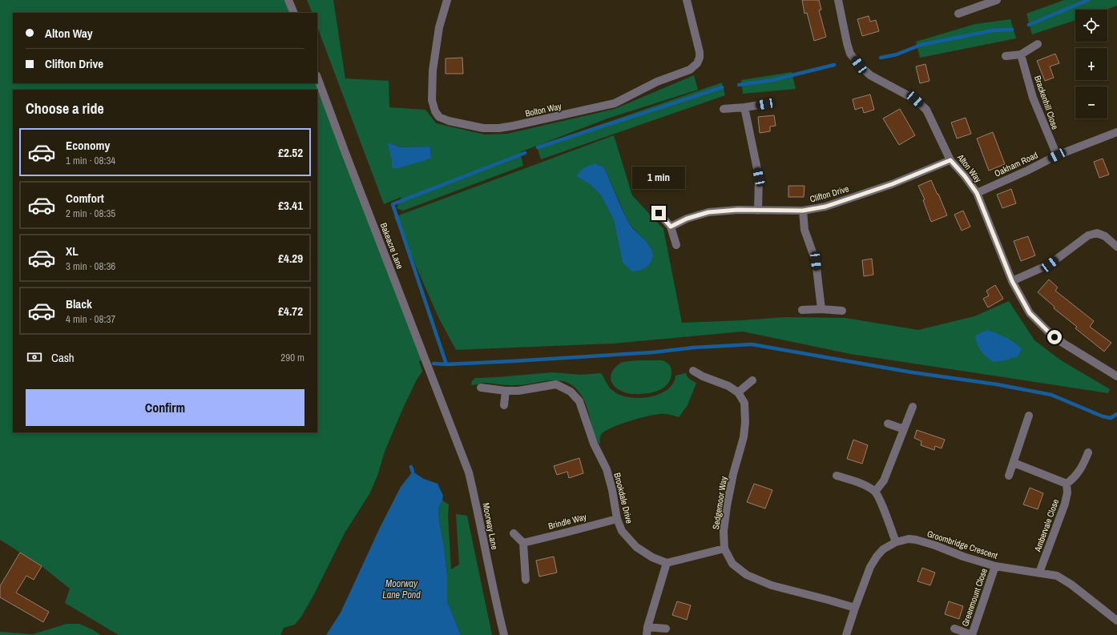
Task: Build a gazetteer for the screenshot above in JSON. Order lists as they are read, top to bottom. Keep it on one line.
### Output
{"streets":{"street":["Brackenhill Close","Bolton Way","Oakham Road","Alton Way","Clifton Drive","Bakeacre Lane","Brookdale Drive","Sedgemoor Way","Brindle Way","Ambervale Close","Moorway Lane","Groombridge Crescent","Greenmount Close"]},"crossings":[["Brackenhill Close","Oakham Road"],["Oakham Road","Alton Way"],["Alton Way","Clifton Drive"],["Bakeacre Lane","Moorway Lane"],["Brookdale Drive","Brindle Way"],["Sedgemoor Way","Groombridge Crescent"],["Ambervale Close","Groombridge Crescent"],["Groombridge Crescent","Greenmount Close"]],"water":["Moorway Lane Pond"],"page":{"map_buttons":["+","−"],"banner":["Alton Way","Clifton Drive"],"heading":"Choose a ride","list":[{"name":"Economy","note":"1 min · 08:34","value":"£2.52"},{"name":"Comfort","note":"2 min · 08:35","value":"£3.41"},{"name":"XL","note":"3 min · 08:36","value":"£4.29"},{"name":"Black","note":"4 min · 08:37","value":"£4.72"}],"bubble":"1 min","pay":["Cash","290 m"],"buttons":"Confirm"}}
